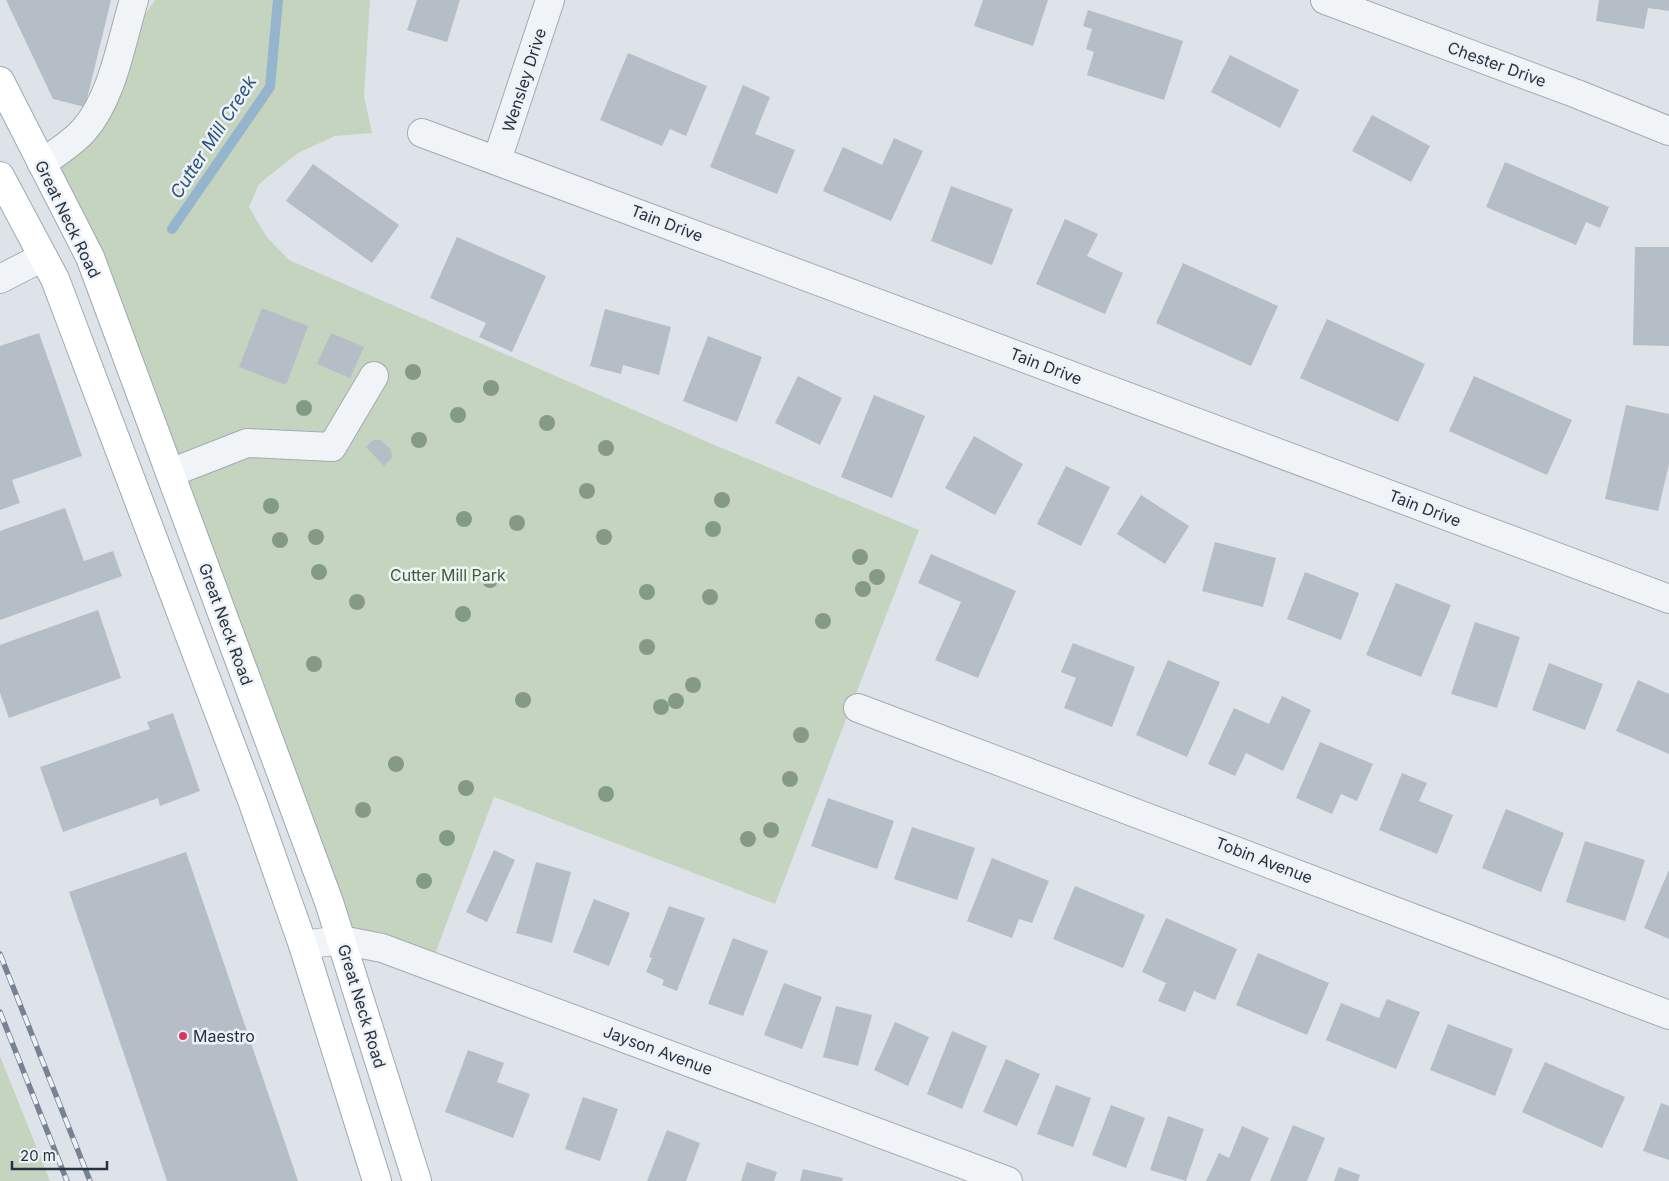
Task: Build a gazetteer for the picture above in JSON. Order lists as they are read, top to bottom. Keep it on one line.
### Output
{"streets":{"main road":["Great Neck Road"],"street":["Chester Drive","Wensley Drive","Tain Drive","Tobin Avenue","Jayson Avenue"]},"crossings":[["Wensley Drive","Tain Drive"],["Great Neck Road","Jayson Avenue"]],"water":["Cutter Mill Creek"],"parks":["Cutter Mill Park"],"places":["Maestro"],"scale_bar":"20 m"}
